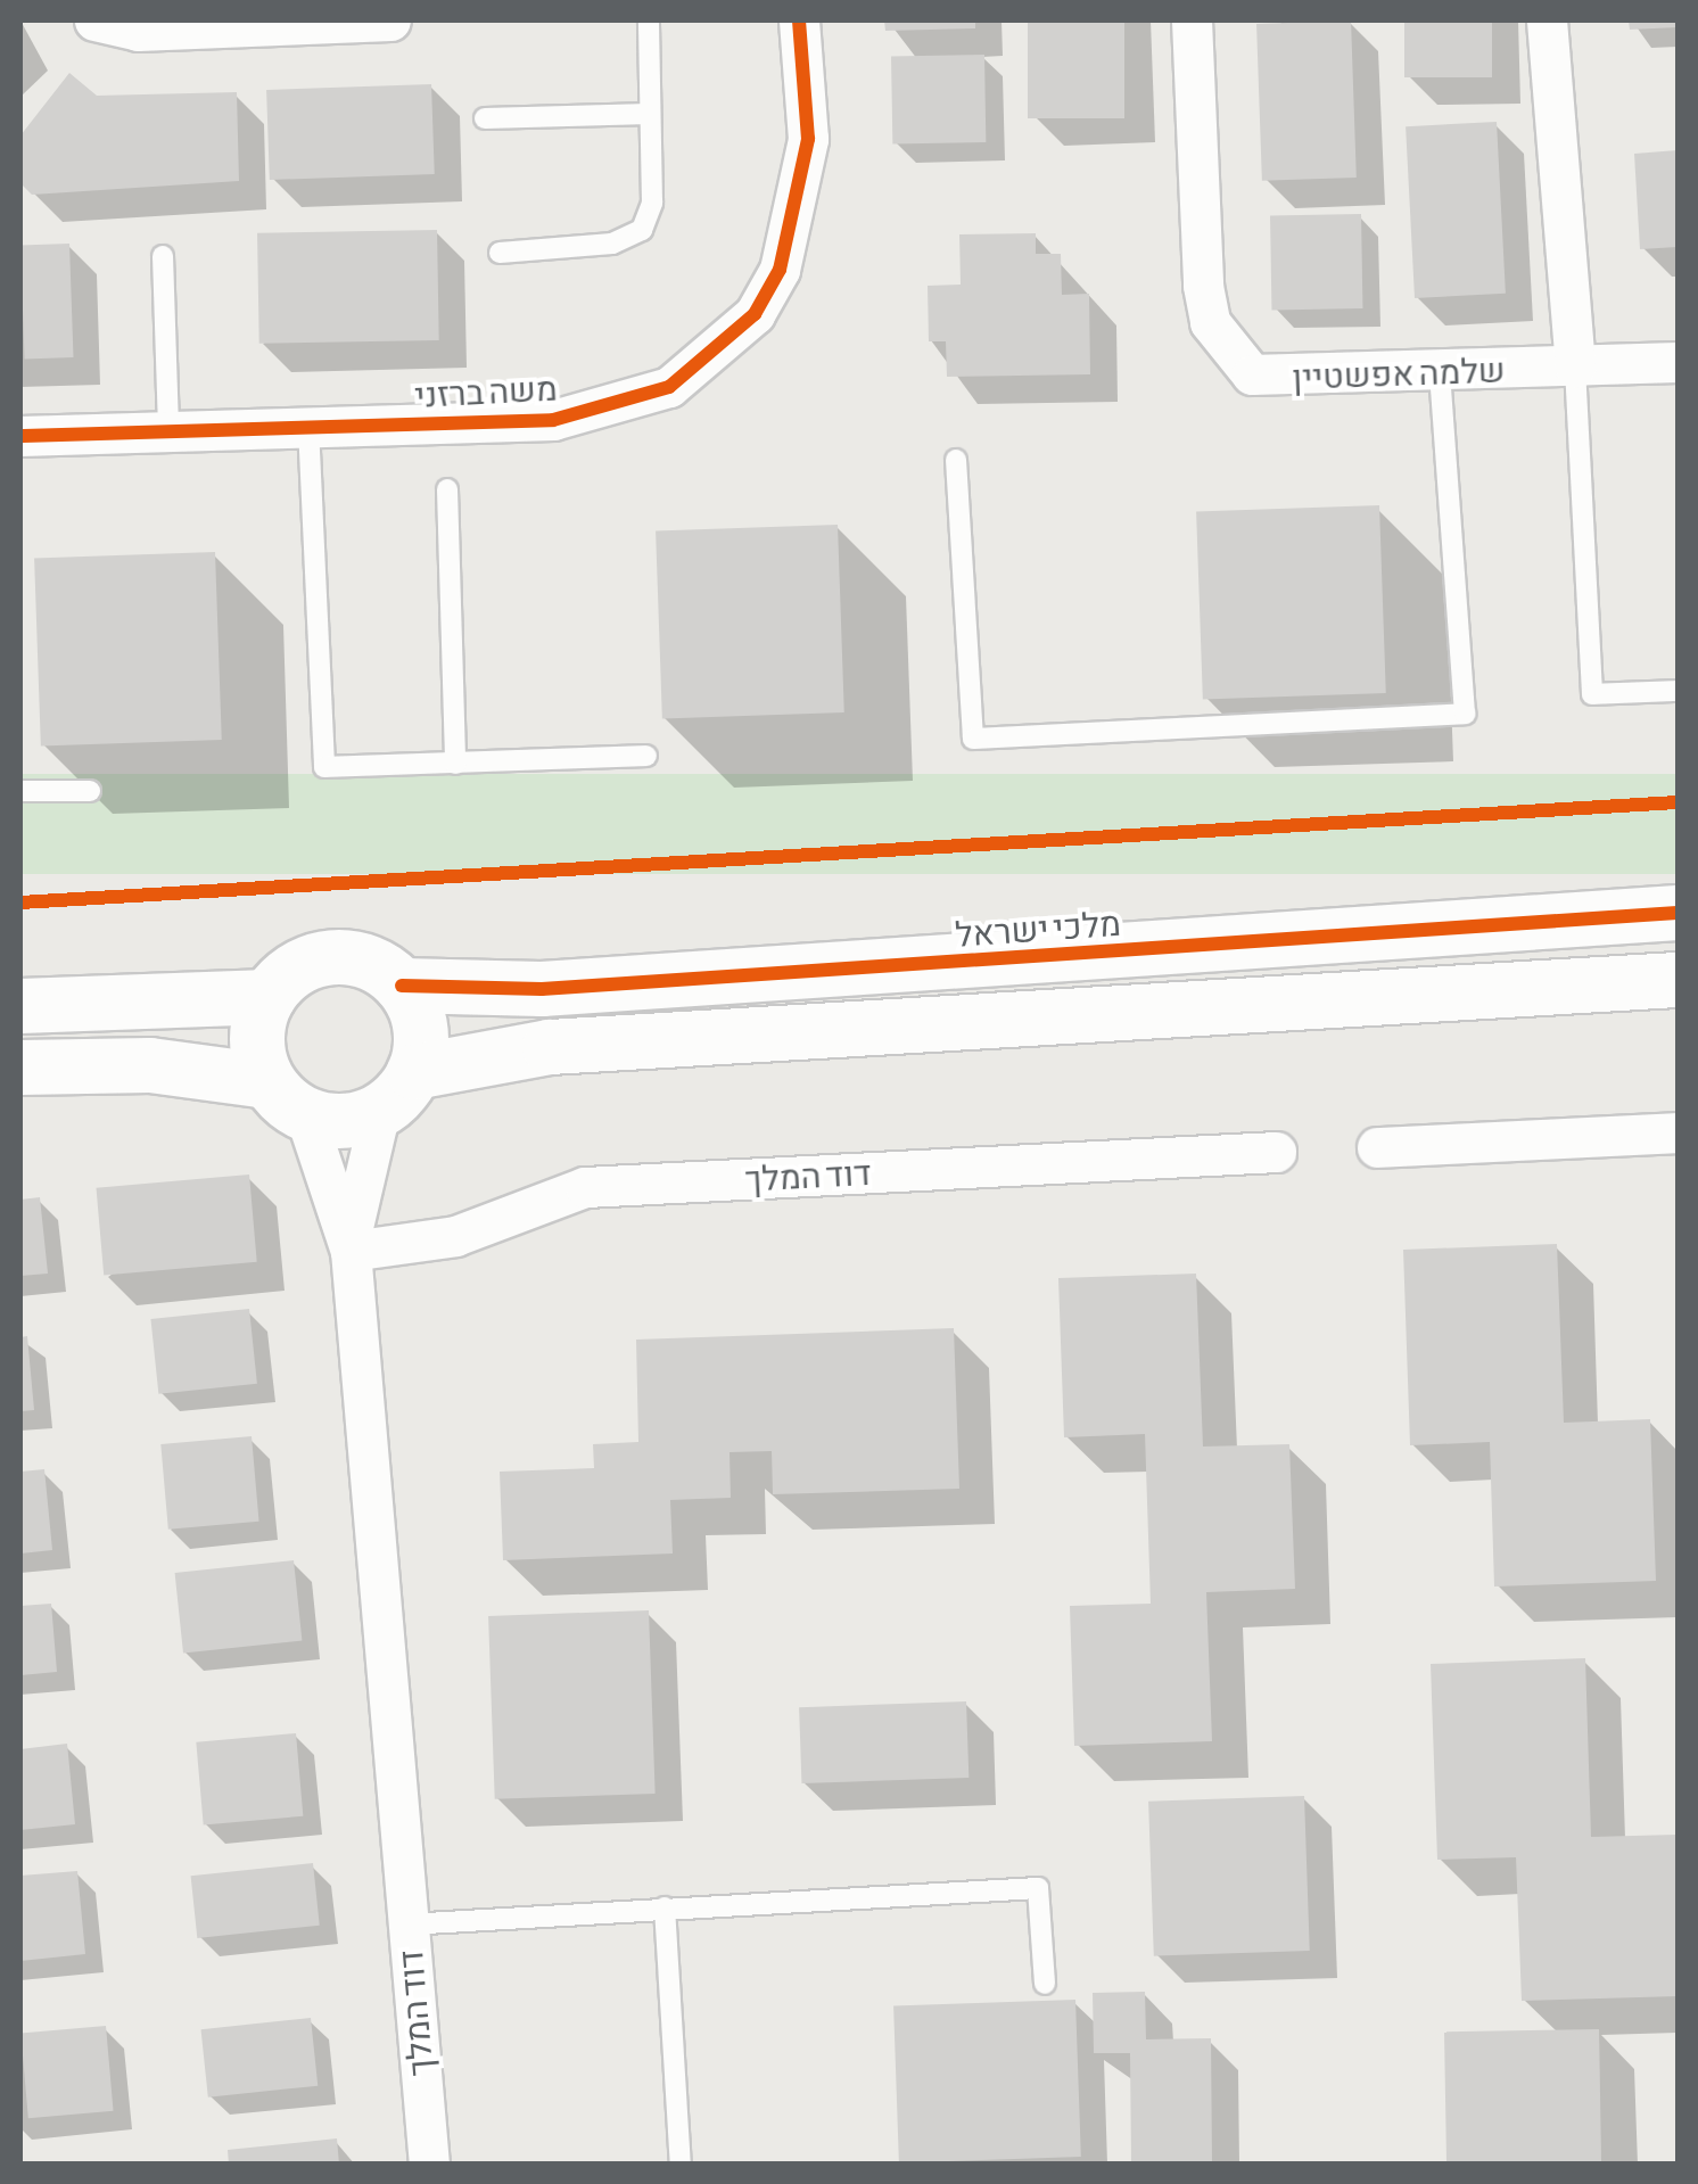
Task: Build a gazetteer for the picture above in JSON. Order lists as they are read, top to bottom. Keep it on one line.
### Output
{"streets":{"street":["שלמה אפשטיין","משה ברזני","מלכי ישראל","דוד המלך"]},"crossings":[["מלכי ישראל","דוד המלך"]]}
